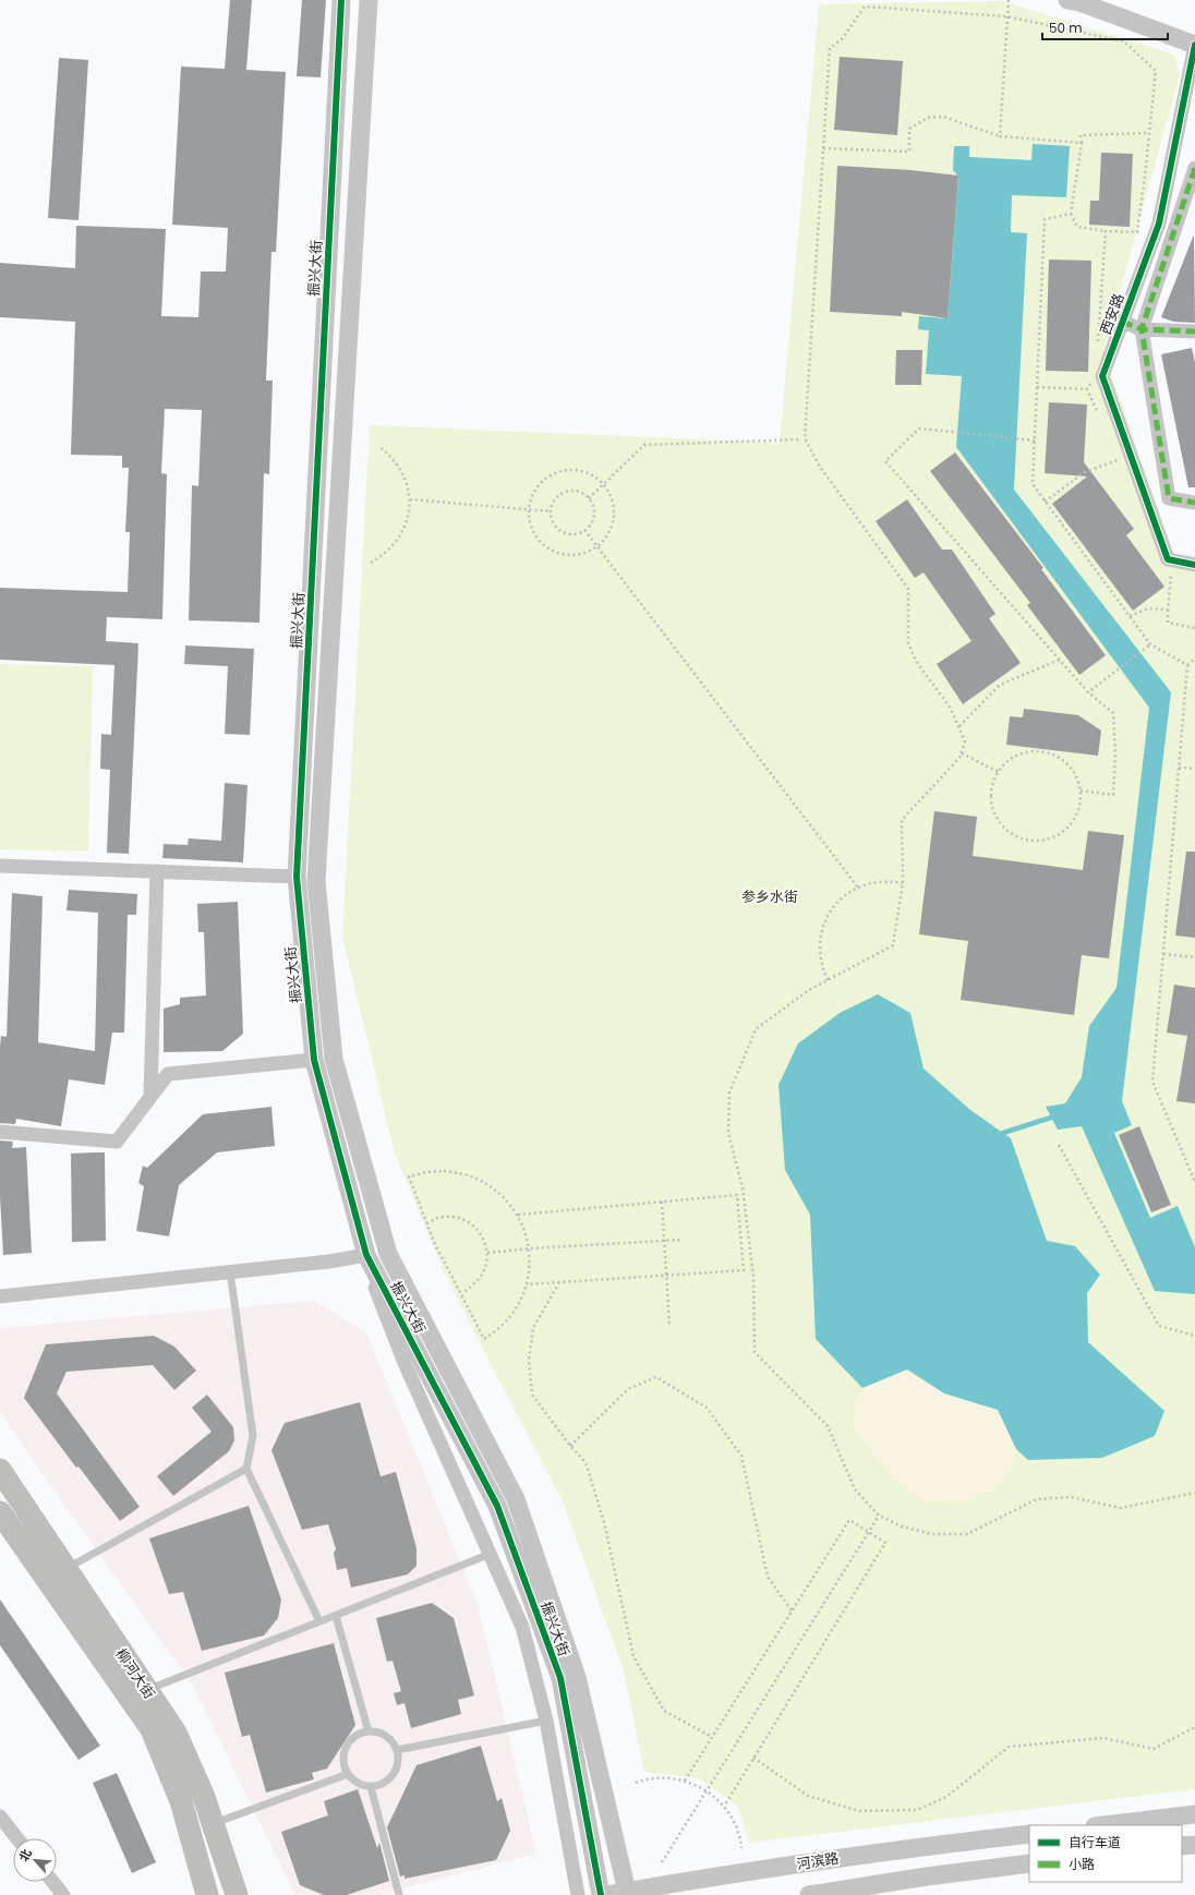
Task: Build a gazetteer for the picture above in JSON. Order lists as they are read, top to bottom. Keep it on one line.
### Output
{"streets":{"main road":["柳河大街"],"street":["振兴大街","西安路","河滨路"]},"crossings":[["振兴大街","河滨路"]],"parks":["参乡水街"],"legend":["自行车道","小路"],"scale_bar":"50 m","north":"top left"}
